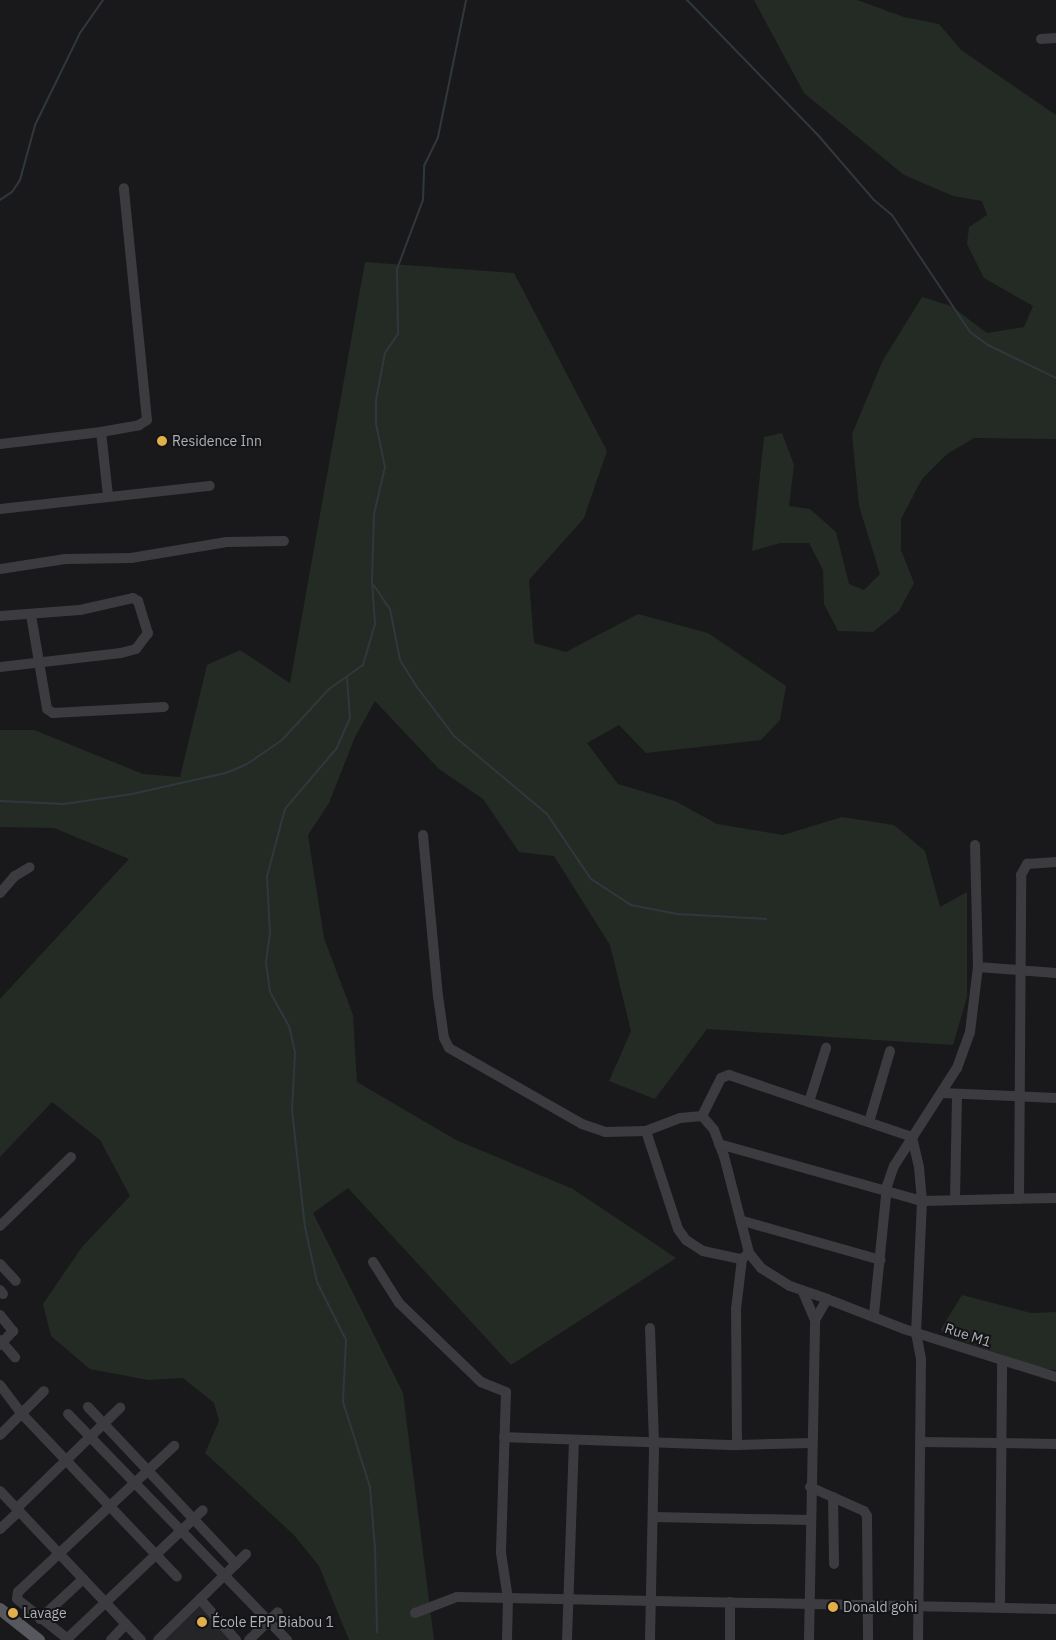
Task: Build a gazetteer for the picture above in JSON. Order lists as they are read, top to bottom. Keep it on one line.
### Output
{"streets":{"street":["Rue M1"]},"places":["Residence Inn","Donald gohi","Lavage","École EPP Biabou 1"]}
